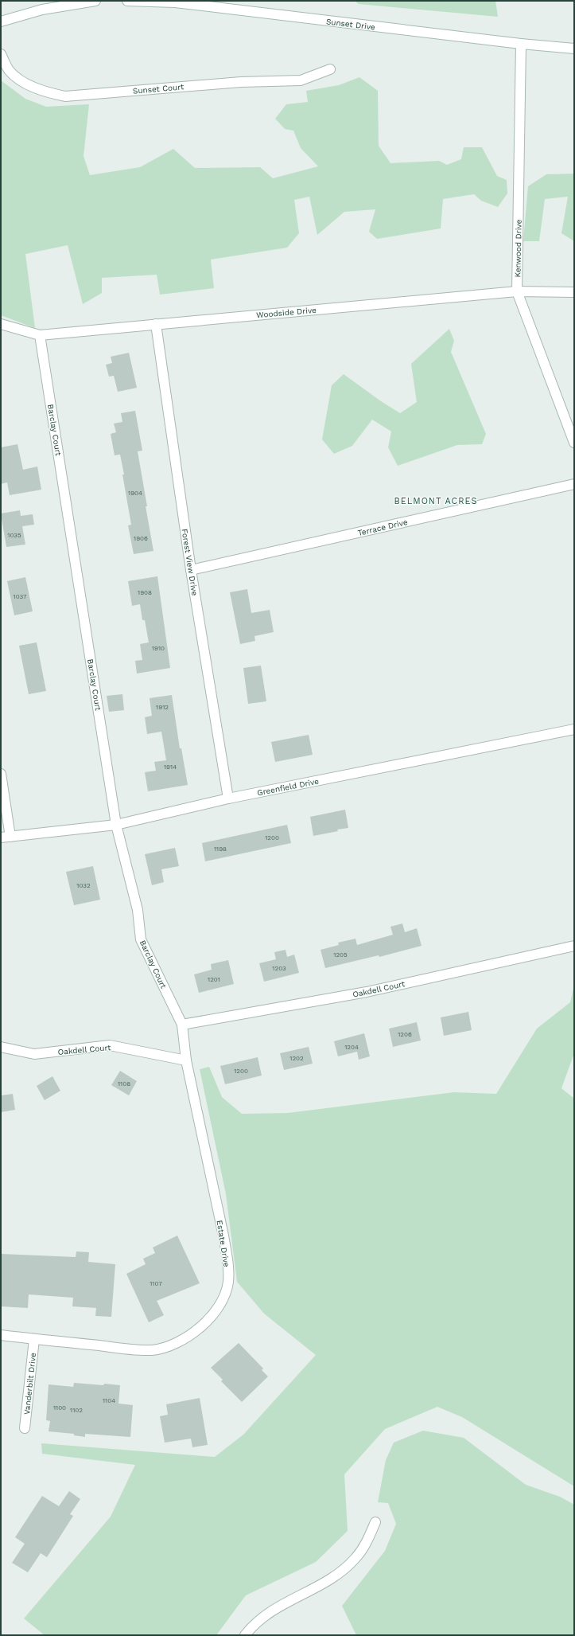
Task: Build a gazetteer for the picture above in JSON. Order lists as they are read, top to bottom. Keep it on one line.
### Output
{"streets":{"street":["Sunset Drive","Sunset Court","Kenwood Drive","Woodside Drive","Barclay Court","Terrace Drive","Forest View Drive","Greenfield Drive","Oakdell Court","Estate Drive","Vanderbilt Drive"]},"crossings":[["Sunset Drive","Kenwood Drive"],["Kenwood Drive","Woodside Drive"],["Woodside Drive","Barclay Court"],["Woodside Drive","Forest View Drive"],["Barclay Court","Greenfield Drive"],["Barclay Court","Oakdell Court"],["Barclay Court","Estate Drive"],["Terrace Drive","Forest View Drive"],["Forest View Drive","Greenfield Drive"],["Oakdell Court","Estate Drive"],["Estate Drive","Vanderbilt Drive"]],"districts":["BELMONT ACRES"],"house_numbers":["1904","1035","1906","1908","1037","1910","1912","1914","1200","1198","1032","1205","1203","1201","1206","1204","1202","1200","1108","1107","1104","1100","1102"]}
